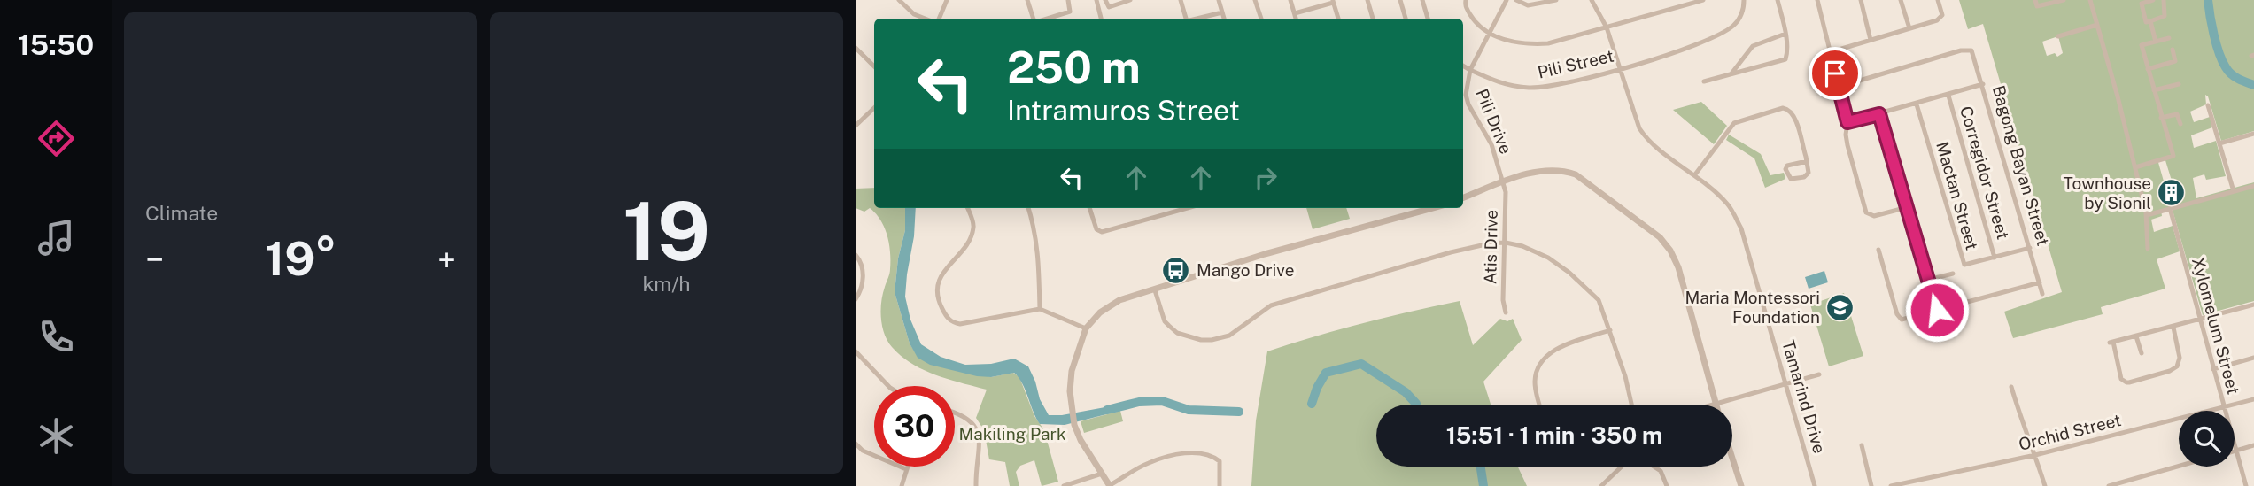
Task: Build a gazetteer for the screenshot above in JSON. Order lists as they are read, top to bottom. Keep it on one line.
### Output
{"streets":{"street":["Pili Street","Pili Drive","Bagong Bayan Street","Corregidor Street","Mactan Street","Atis Drive","Xylomelum Street","Tamarind Drive","Orchid Street"]},"crossings":[["Pili Street","Pili Drive"],["Pili Street","Tamarind Drive"],["Pili Drive","Atis Drive"],["Bagong Bayan Street","Mactan Street"],["Corregidor Street","Mactan Street"],["Xylomelum Street","Orchid Street"]],"parks":["Makiling Park"],"places":{"building":["Townhouse by Sionil"],"bus stop":["Mango Drive"],"school or university":["Maria Montessori Foundation"]},"page":{"tabs":"15:50","tile":["Climate",["19","km/h"]],"turn":["250 m","Intramuros Street"],"heat":["−","19°","+"],"limit":"30","trip":"15:51 · 1 min · 350 m"}}
